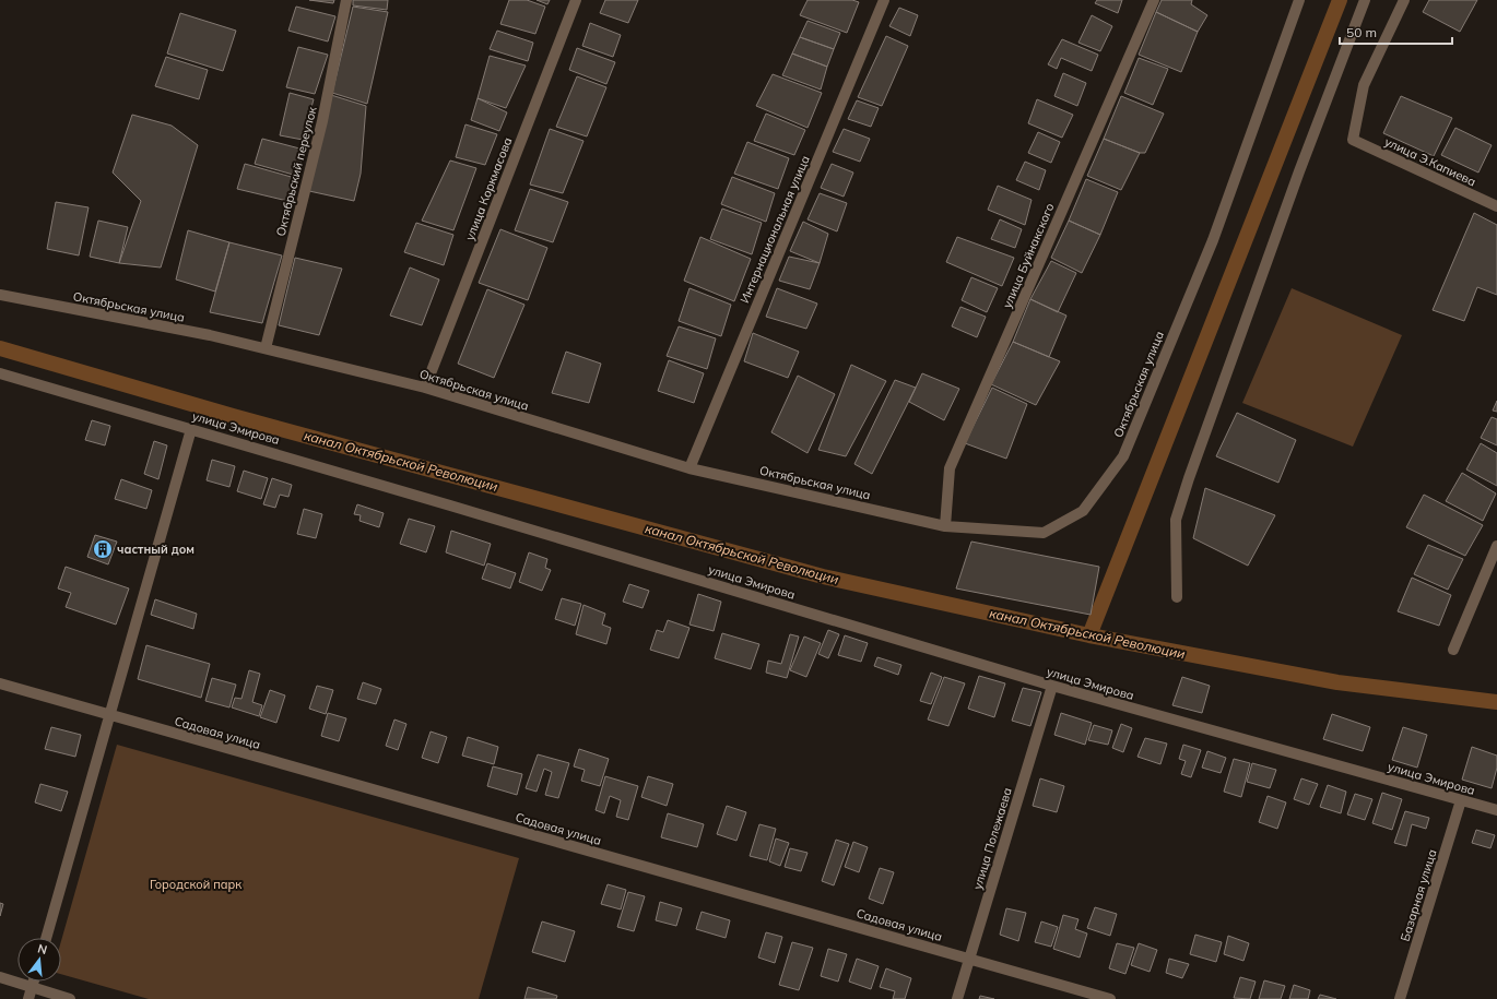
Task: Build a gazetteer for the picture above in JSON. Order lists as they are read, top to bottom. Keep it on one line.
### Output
{"streets":{"street":["улица Э.Капиева","Октябрьский переулок","улица Коркмасова","Интернациональная улица","улица Буйнакского","Октябрьская улица","улица Эмирова","Садовая улица","улица Полежаева","Базарная улица"]},"crossings":[["Октябрьский переулок","Октябрьская улица"],["улица Коркмасова","Октябрьская улица"],["Интернациональная улица","Октябрьская улица"],["улица Буйнакского","Октябрьская улица"],["улица Эмирова","улица Полежаева"],["улица Эмирова","Базарная улица"],["Садовая улица","улица Полежаева"]],"water":["канал Октябрьской Революции"],"parks":["Городской парк"],"places":{"building":["частный дом"]},"scale_bar":"50 m","north":"top"}
